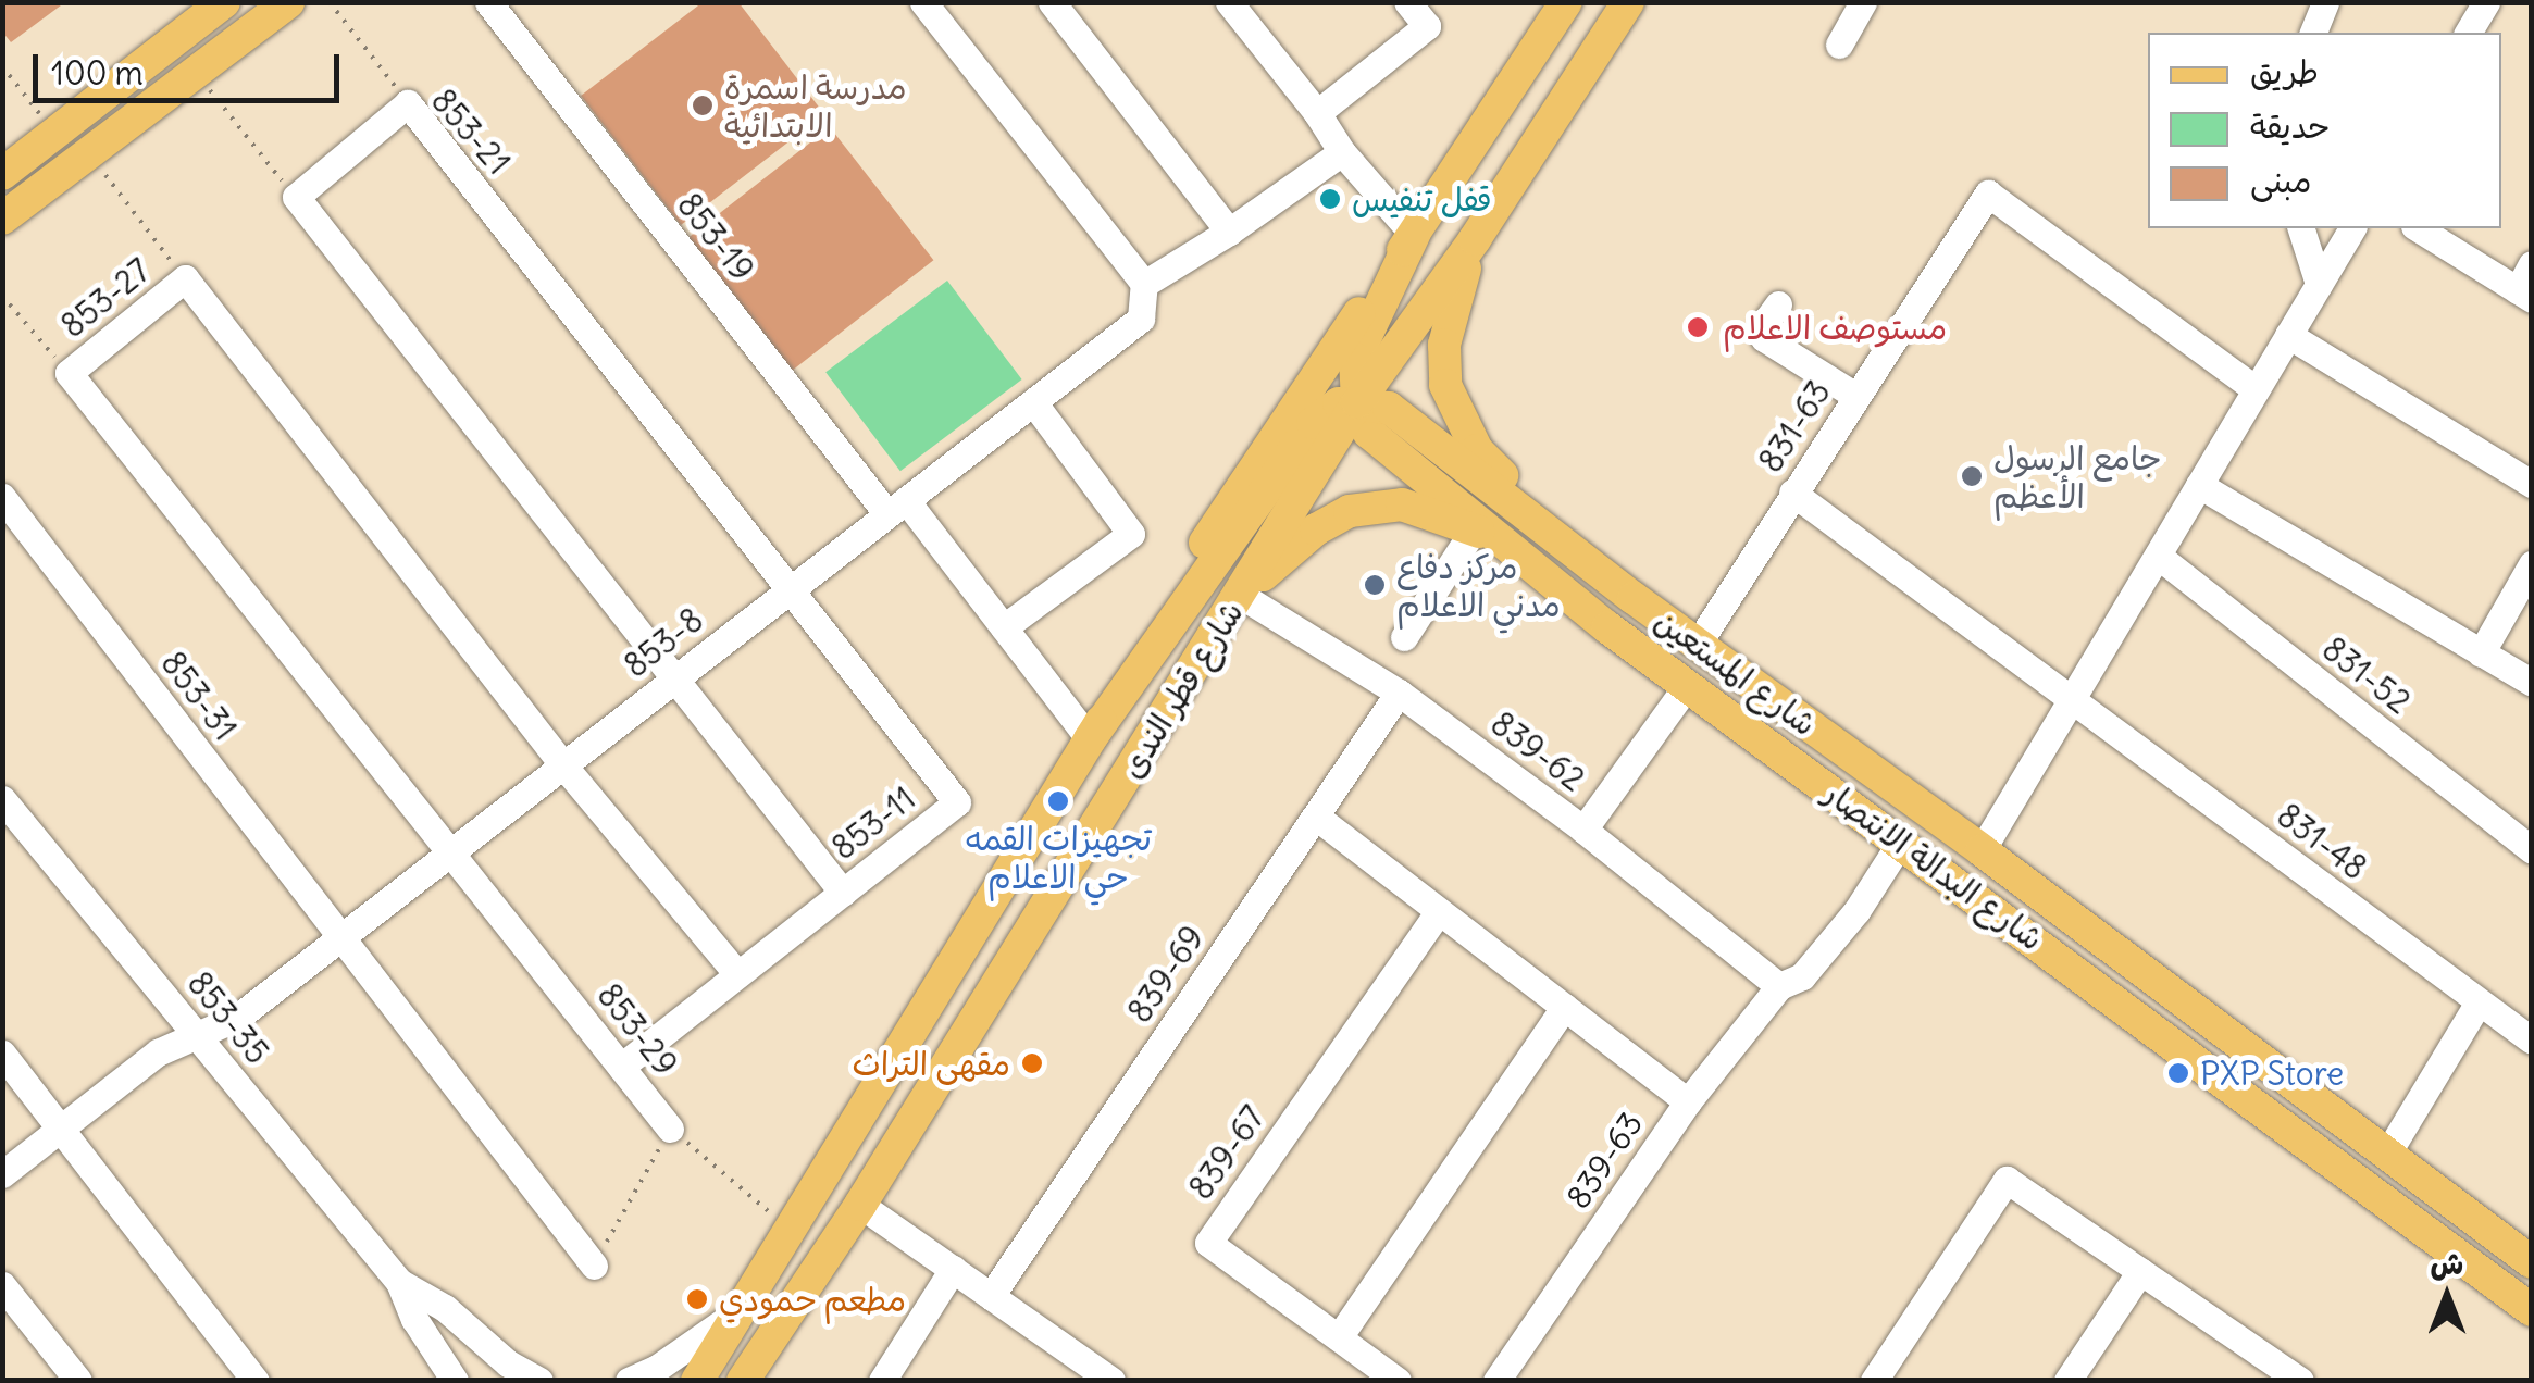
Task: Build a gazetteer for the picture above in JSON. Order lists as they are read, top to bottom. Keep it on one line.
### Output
{"streets":{"main road":["شارع المستعين","شارع قطر الندى","شارع البدالة الانتصار"],"street":["853-21","853-19","853-27","831-63","853-8","831-52","853-31","839-62","853-11","831-48","839-69","853-35","853-29","839-67","839-63"]},"crossings":[["853-21","853-8"],["853-21","853-11"],["853-19","853-8"],["853-19","شارع قطر الندى"],["853-27","853-8"],["853-27","853-11"],["853-27","853-29"],["831-63","شارع المستعين"],["831-63","831-48"],["853-8","853-31"],["853-8","853-11"],["853-8","853-35"],["853-8","853-29"],["شارع المستعين","شارع قطر الندى"],["شارع المستعين","شارع البدالة الانتصار"],["شارع قطر الندى","839-62"],["شارع قطر الندى","شارع البدالة الانتصار"],["853-31","853-29"],["839-62","839-69"],["839-62","839-63"],["853-11","853-29"],["شارع البدالة الانتصار","839-63"]],"places":["مدرسة اسمرة الابتدائية","قفل تنفيس","مستوصف الاعلام","جامع الرسول الأعظم","مركز دفاع مدني الاعلام","تجهيزات القمه حي الاعلام","مقهى التراث","PXP Store","مطعم حمودي"],"legend":["طريق","حديقة","مبنى"],"scale_bar":"100 m","north":"top"}
